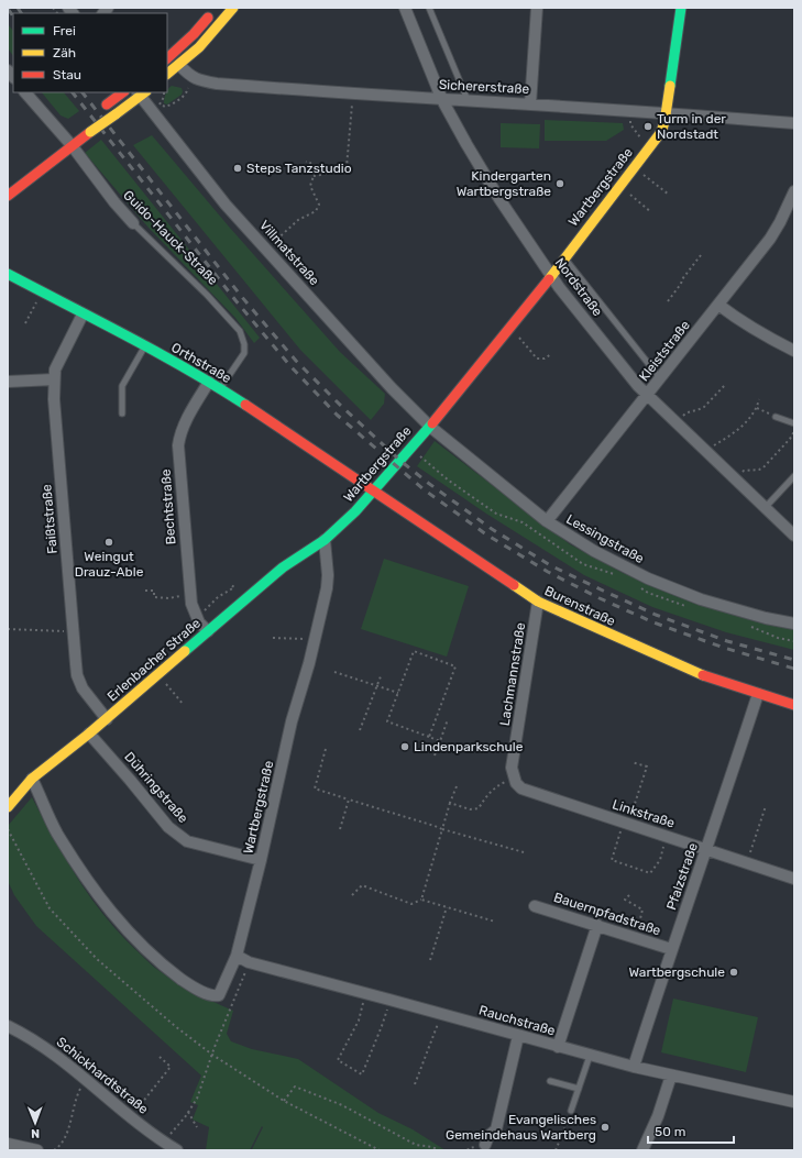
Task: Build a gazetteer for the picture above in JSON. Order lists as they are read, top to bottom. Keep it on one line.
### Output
{"streets":{"street":["Sichererstraße","Wartbergstraße","Guido-Hauck-Straße","Villmatstraße","Nordstraße","Kleiststraße","Orthstraße","Bechtstraße","Faißtstraße","Lessingstraße","Burenstraße","Erlenbacher Straße","Lachmannstraße","Dühringstraße","Linkstraße","Pfalzstraße","Bauernpfadstraße","Rauchstraße","Schickhardtstraße"]},"crossings":[["Sichererstraße","Wartbergstraße"],["Sichererstraße","Nordstraße"],["Wartbergstraße","Villmatstraße"],["Wartbergstraße","Nordstraße"],["Wartbergstraße","Orthstraße"],["Wartbergstraße","Lessingstraße"],["Wartbergstraße","Burenstraße"],["Wartbergstraße","Erlenbacher Straße"],["Wartbergstraße","Dühringstraße"],["Wartbergstraße","Rauchstraße"],["Guido-Hauck-Straße","Orthstraße"],["Villmatstraße","Lessingstraße"],["Nordstraße","Kleiststraße"],["Kleiststraße","Lessingstraße"],["Orthstraße","Bechtstraße"],["Orthstraße","Faißtstraße"],["Orthstraße","Burenstraße"],["Bechtstraße","Erlenbacher Straße"],["Faißtstraße","Erlenbacher Straße"],["Burenstraße","Lachmannstraße"],["Burenstraße","Pfalzstraße"],["Erlenbacher Straße","Dühringstraße"],["Lachmannstraße","Linkstraße"],["Linkstraße","Pfalzstraße"],["Pfalzstraße","Bauernpfadstraße"],["Pfalzstraße","Rauchstraße"]],"places":["Turm in der Nordstadt","Steps Tanzstudio","Kindergarten Wartbergstraße","Weingut Drauz-Able","Lindenparkschule","Wartbergschule","Evangelisches Gemeindehaus Wartberg"],"legend":["Frei","Zäh","Stau"],"scale_bar":"50 m","north":"bottom"}
